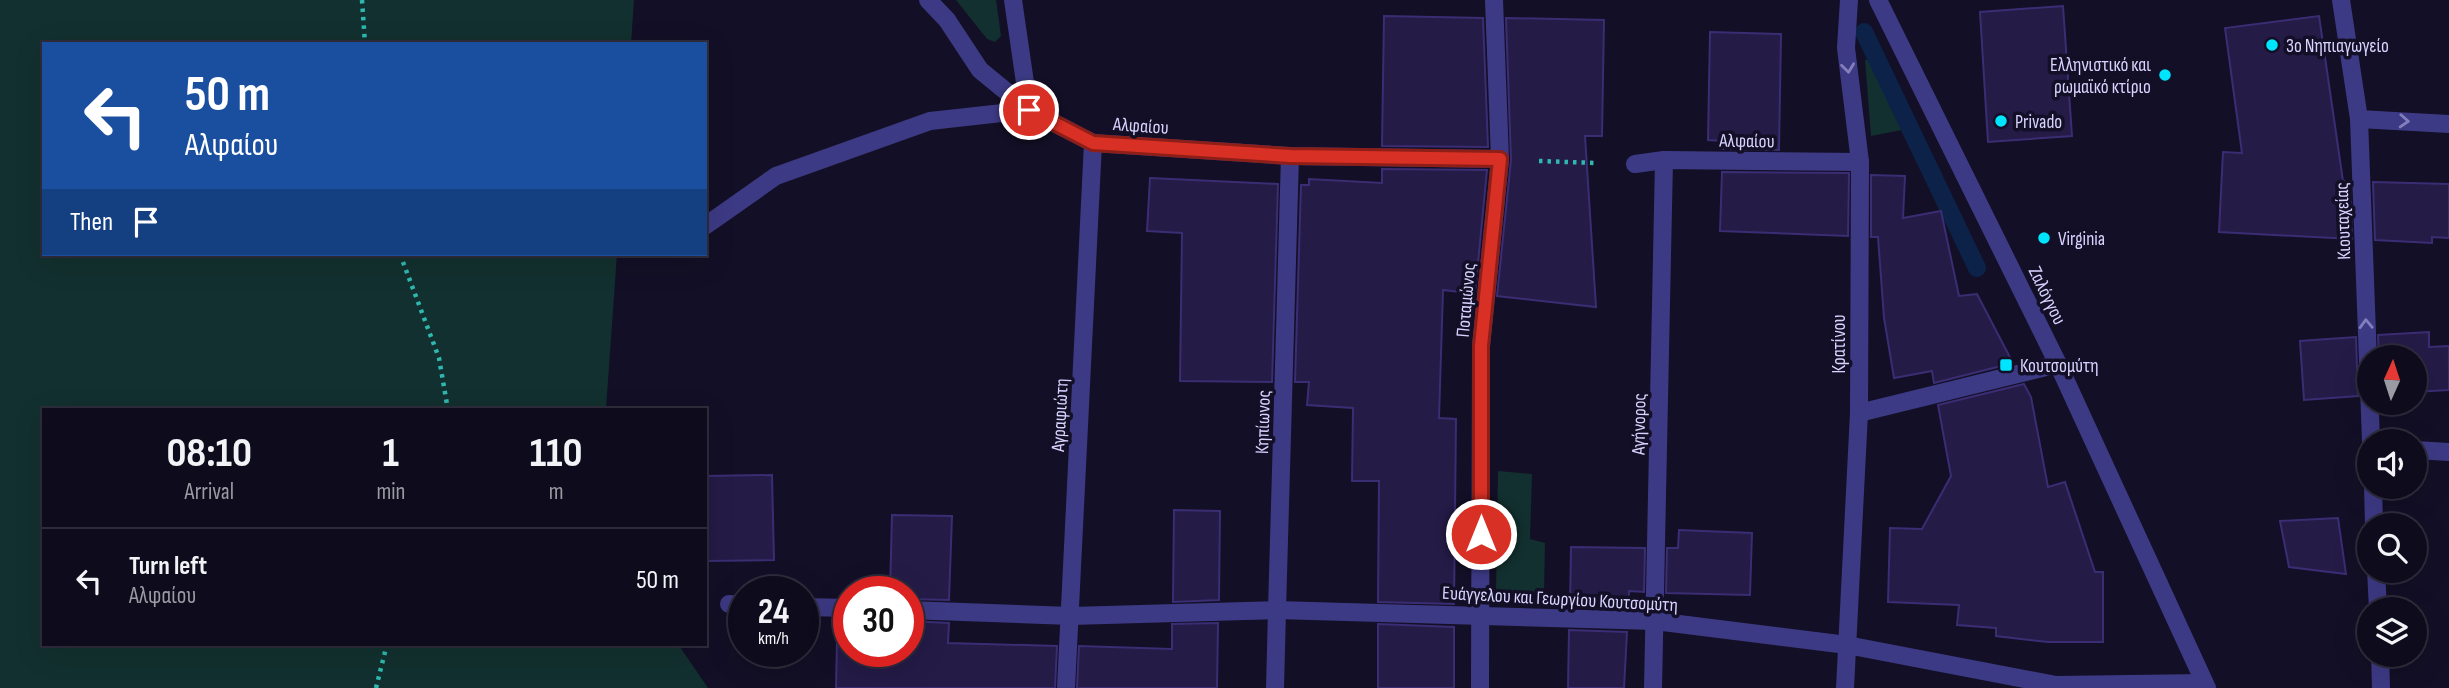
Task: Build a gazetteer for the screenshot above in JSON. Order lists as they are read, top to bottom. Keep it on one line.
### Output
{"streets":{"street":["Αλφαίου","Κιουταχείας","Ζαλόγγου","Ποταμώνος","Κρατίνου","Αγραφιώτη","Κηπίωνος","Αγήνορος","Ευάγγελου και Γεωργίου Κουτσομύτη"]},"crossings":[["Αλφαίου","Ποταμώνος"],["Αλφαίου","Κρατίνου"],["Αλφαίου","Αγραφιώτη"],["Αλφαίου","Κηπίωνος"],["Αλφαίου","Αγήνορος"],["Ζαλόγγου","Ευάγγελου και Γεωργίου Κουτσομύτη"],["Ποταμώνος","Ευάγγελου και Γεωργίου Κουτσομύτη"],["Κρατίνου","Ευάγγελου και Γεωργίου Κουτσομύτη"],["Αγραφιώτη","Ευάγγελου και Γεωργίου Κουτσομύτη"],["Κηπίωνος","Ευάγγελου και Γεωργίου Κουτσομύτη"],["Αγήνορος","Ευάγγελου και Γεωργίου Κουτσομύτη"]],"one_way":["Κιουταχείας"],"places":{"other":["3ο Νηπιαγωγείο","Ελληνιστικό και ρωμαϊκό κτίριο","Privado","Virginia"],"transit":["Κουτσομύτη"]},"north":"top","page":{"turn":["50 m","Αλφαίου"],"then":"Then","eta":["08:10","Arrival","1","min","110","m"],"list":[{"name":"Turn left","note":"Αλφαίου","value":"50 m"}],"speed":"24 km/h","limit":"30"}}
